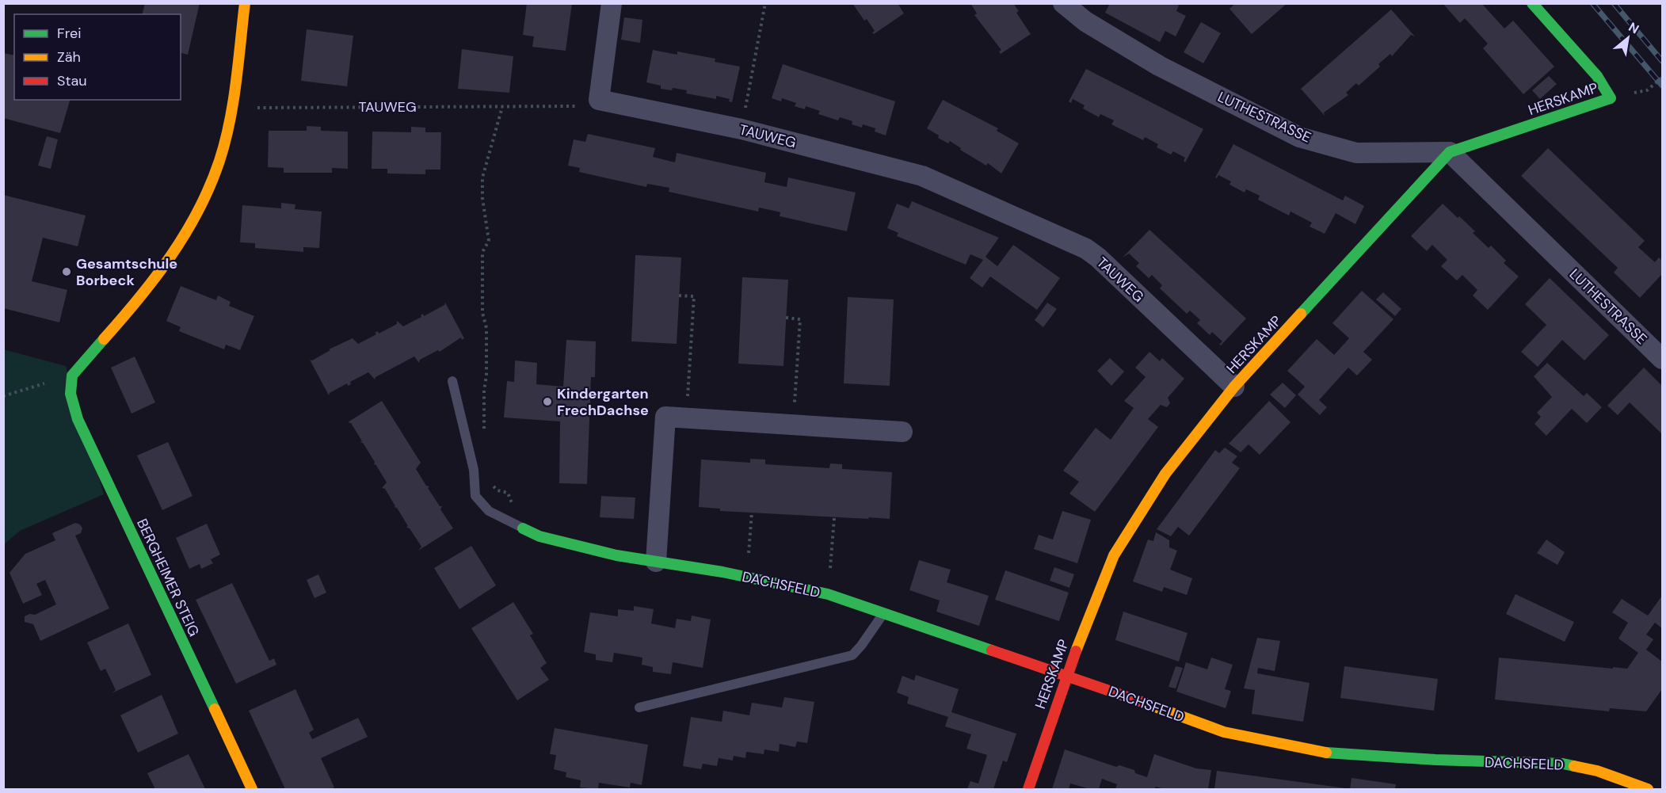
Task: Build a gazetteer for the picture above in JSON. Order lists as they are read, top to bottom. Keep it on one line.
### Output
{"streets":{"street":["HERSKAMP","TAUWEG","LUTHESTRASSE","BERGHEIMER STEIG","DACHSFELD"]},"crossings":[["HERSKAMP","TAUWEG"],["HERSKAMP","LUTHESTRASSE"],["HERSKAMP","DACHSFELD"]],"places":["Gesamtschule Borbeck","Kindergarten FrechDachse"],"legend":["Frei","Zäh","Stau"],"north":"top right"}
